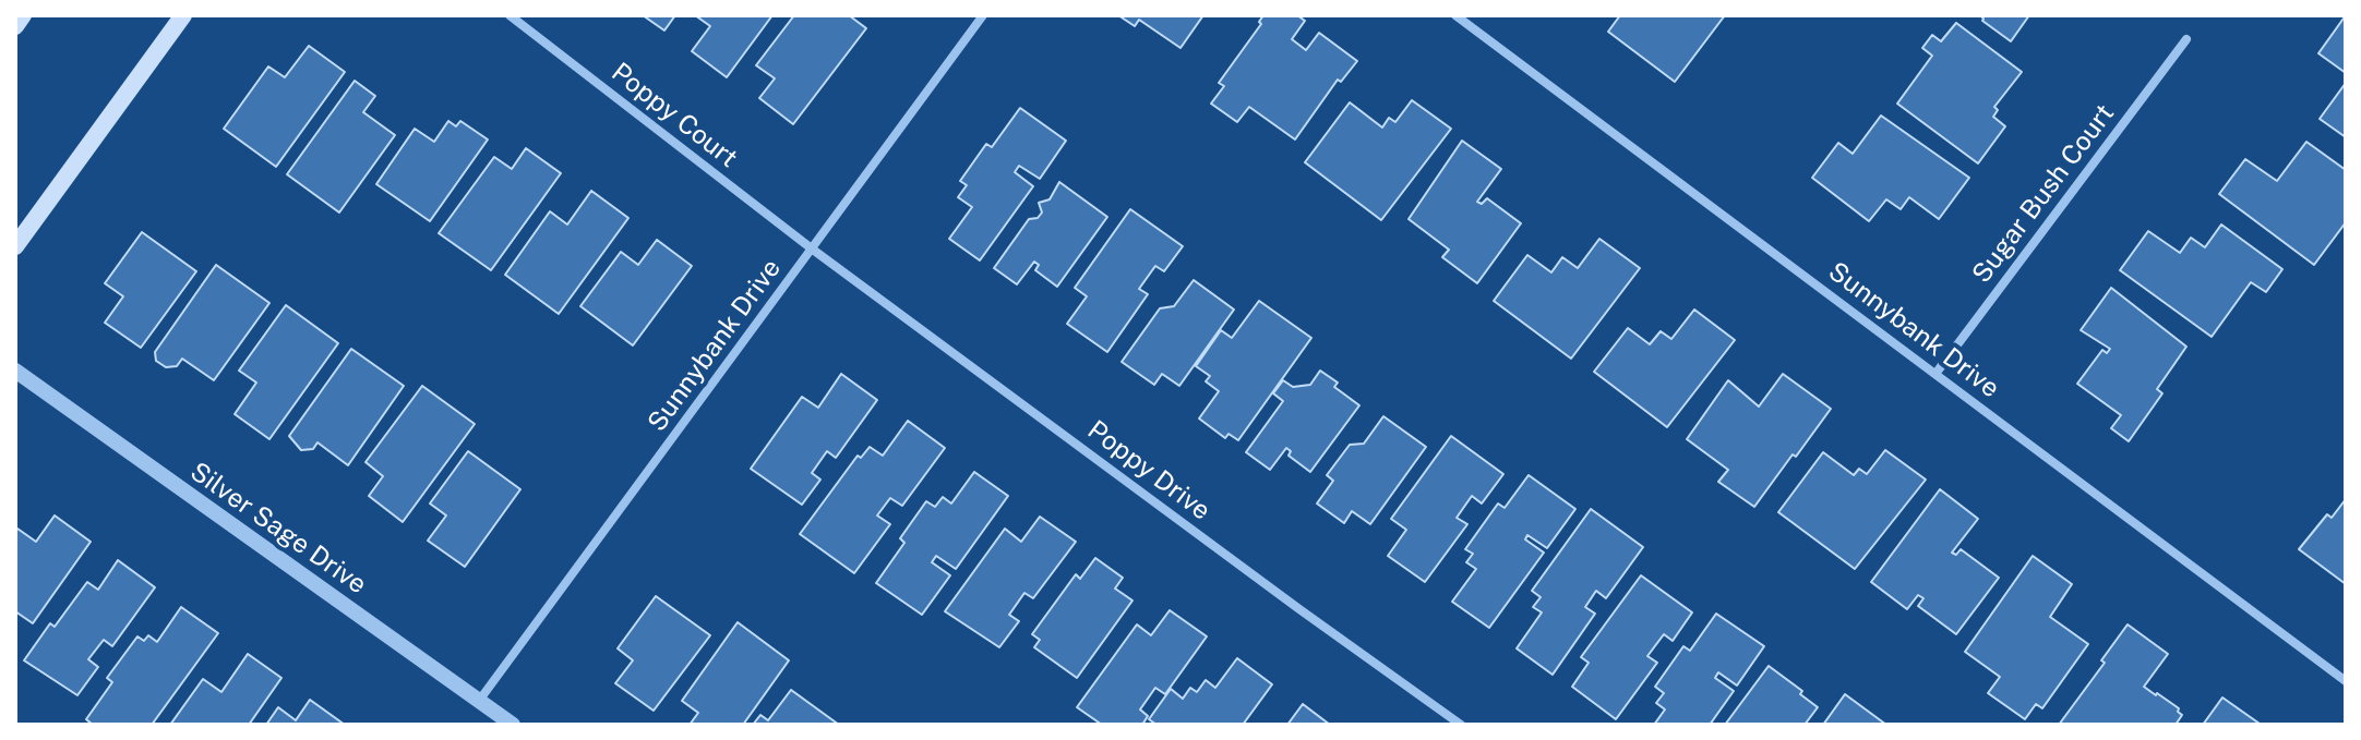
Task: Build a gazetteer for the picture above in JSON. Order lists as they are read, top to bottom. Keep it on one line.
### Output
{"streets":{"street":["Poppy Court","Sugar Bush Court","Sunnybank Drive","Poppy Drive","Silver Sage Drive"]},"crossings":[["Poppy Court","Sunnybank Drive"],["Poppy Court","Poppy Drive"],["Sugar Bush Court","Sunnybank Drive"],["Sunnybank Drive","Poppy Drive"],["Sunnybank Drive","Silver Sage Drive"]]}
